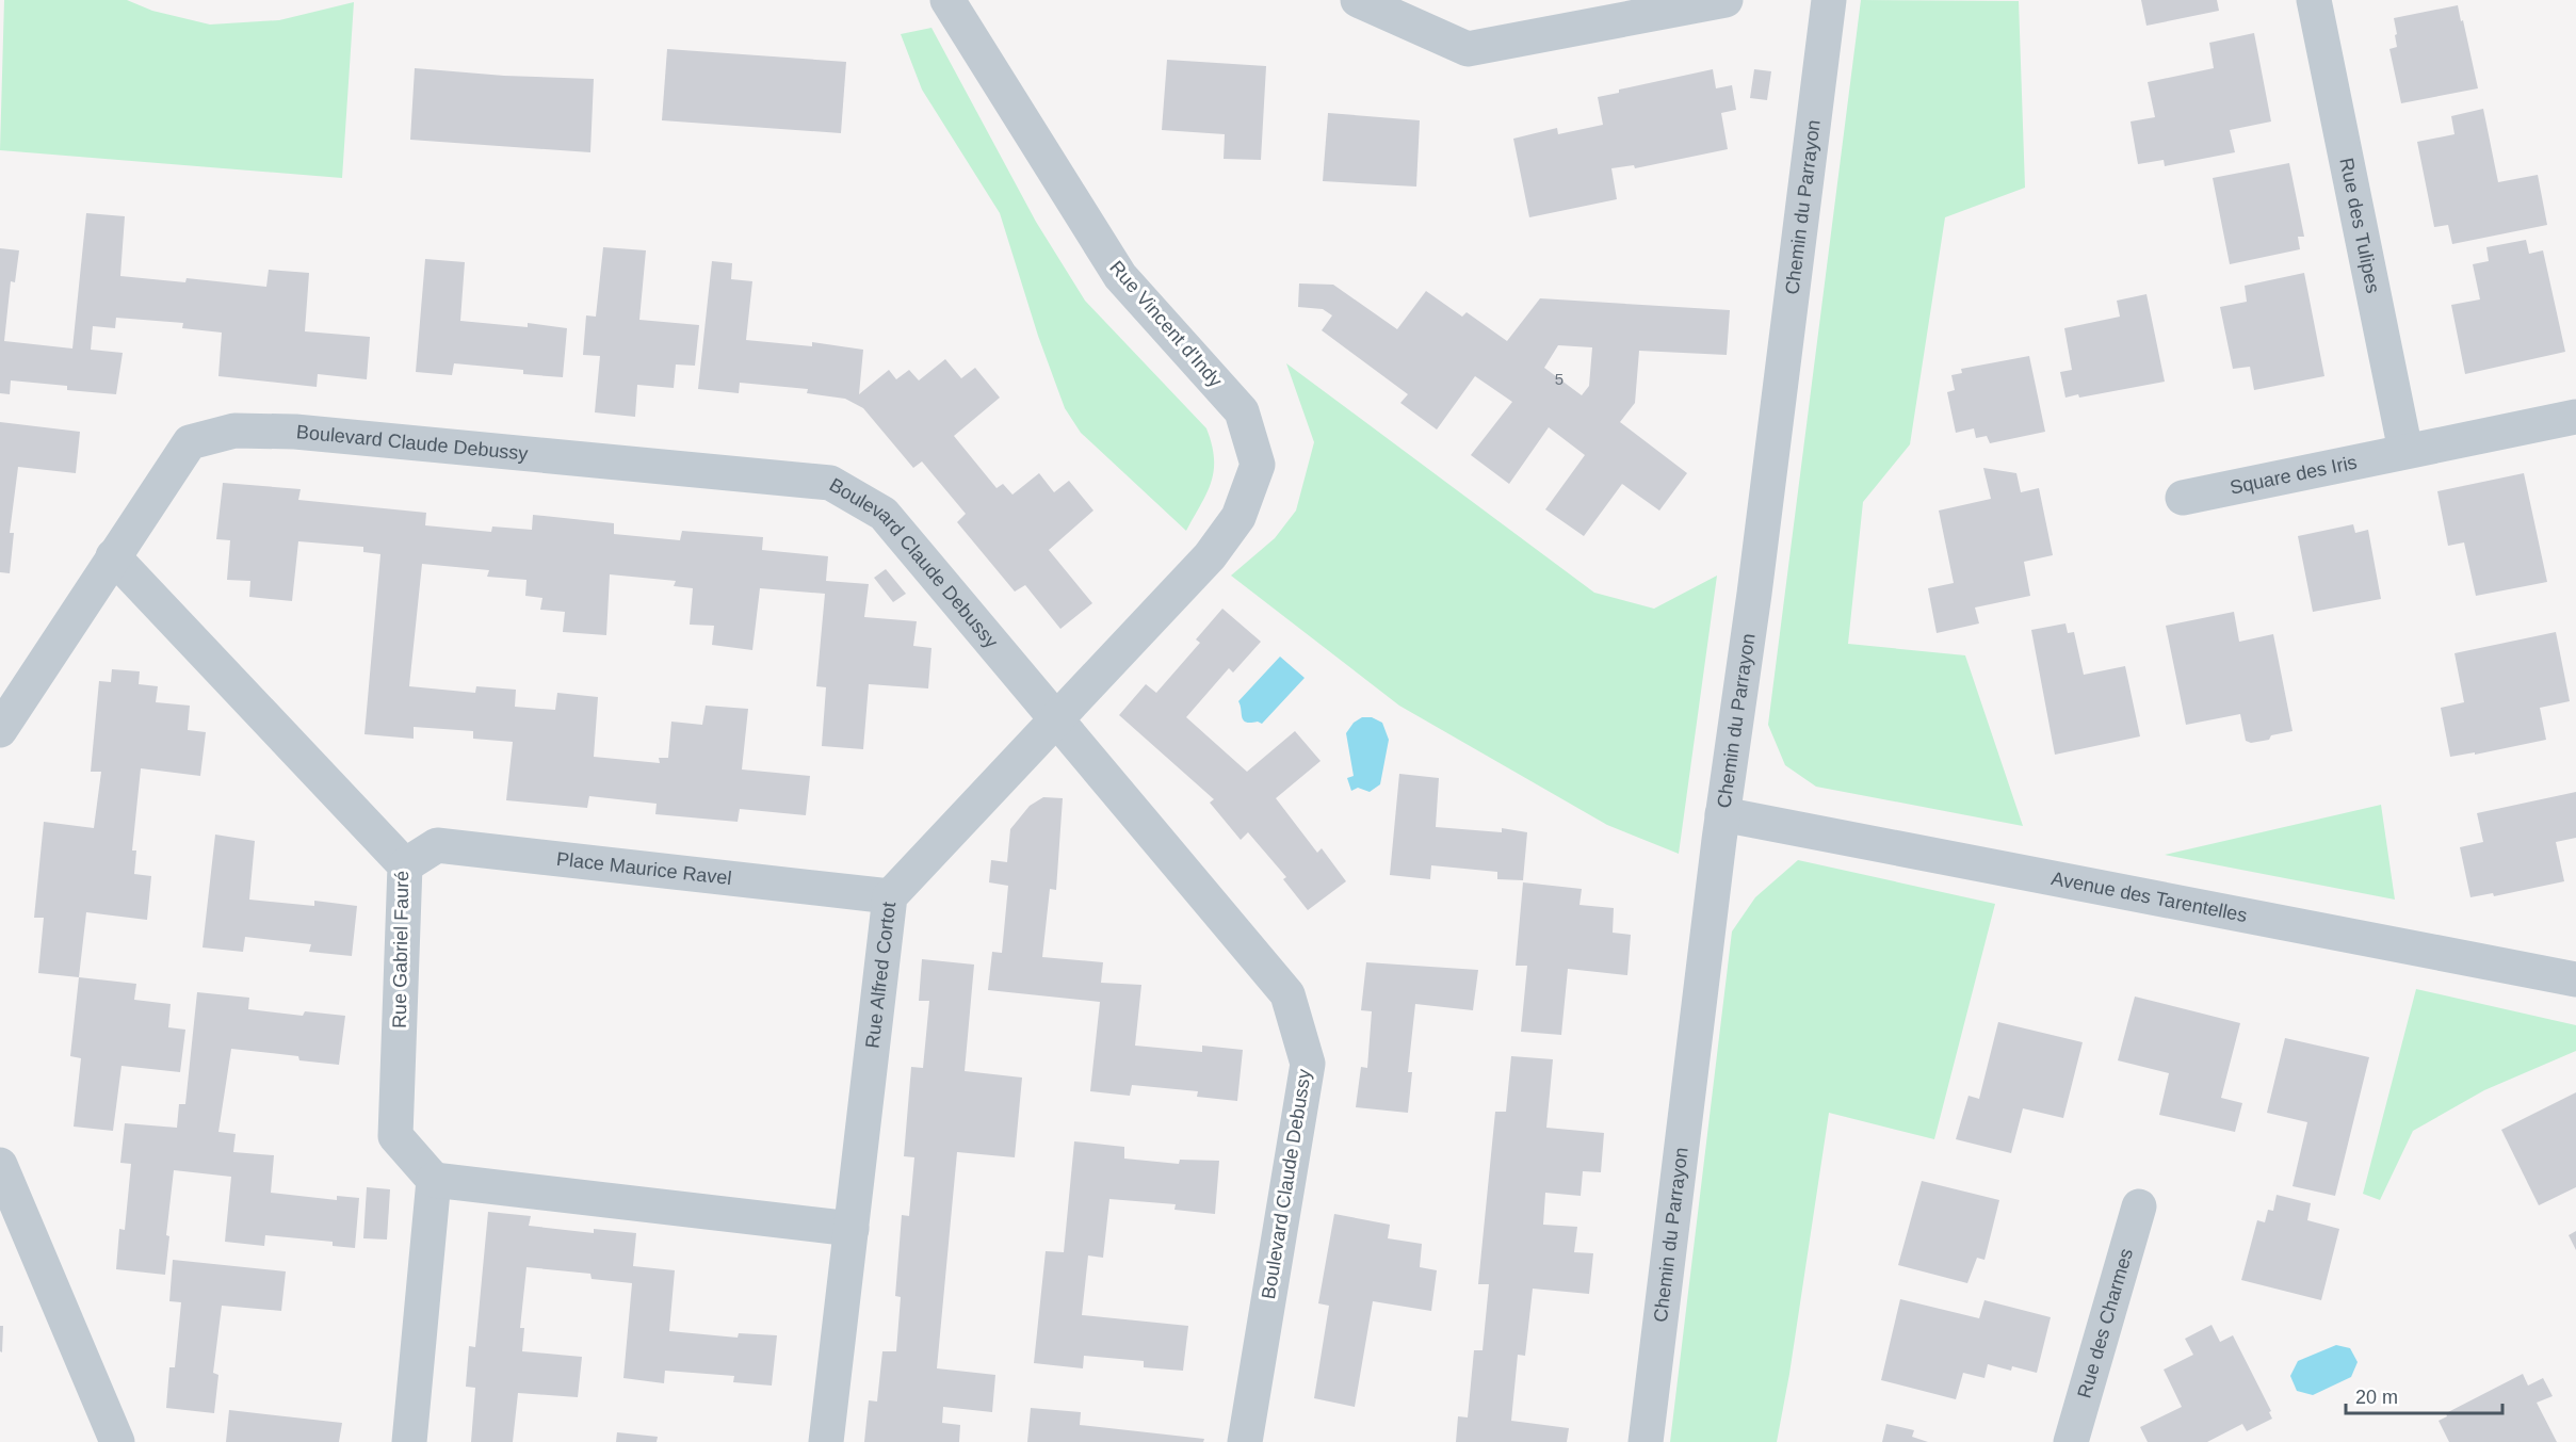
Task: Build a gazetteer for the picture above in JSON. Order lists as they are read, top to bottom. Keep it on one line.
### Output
{"streets":{"street":["Chemin du Parrayon","Rue des Tulipes","Rue Vincent d'Indy","Boulevard Claude Debussy","Square des Iris","Place Maurice Ravel","Avenue des Tarentelles","Rue Gabriel Fauré","Rue Alfred Cortot","Rue des Charmes"]},"crossings":[["Chemin du Parrayon","Avenue des Tarentelles"],["Rue des Tulipes","Square des Iris"],["Rue Vincent d'Indy","Rue Alfred Cortot"],["Boulevard Claude Debussy","Rue Gabriel Fauré"],["Boulevard Claude Debussy","Rue Alfred Cortot"],["Place Maurice Ravel","Rue Gabriel Fauré"],["Place Maurice Ravel","Rue Alfred Cortot"]],"house_numbers":["5"],"scale_bar":"20 m"}
